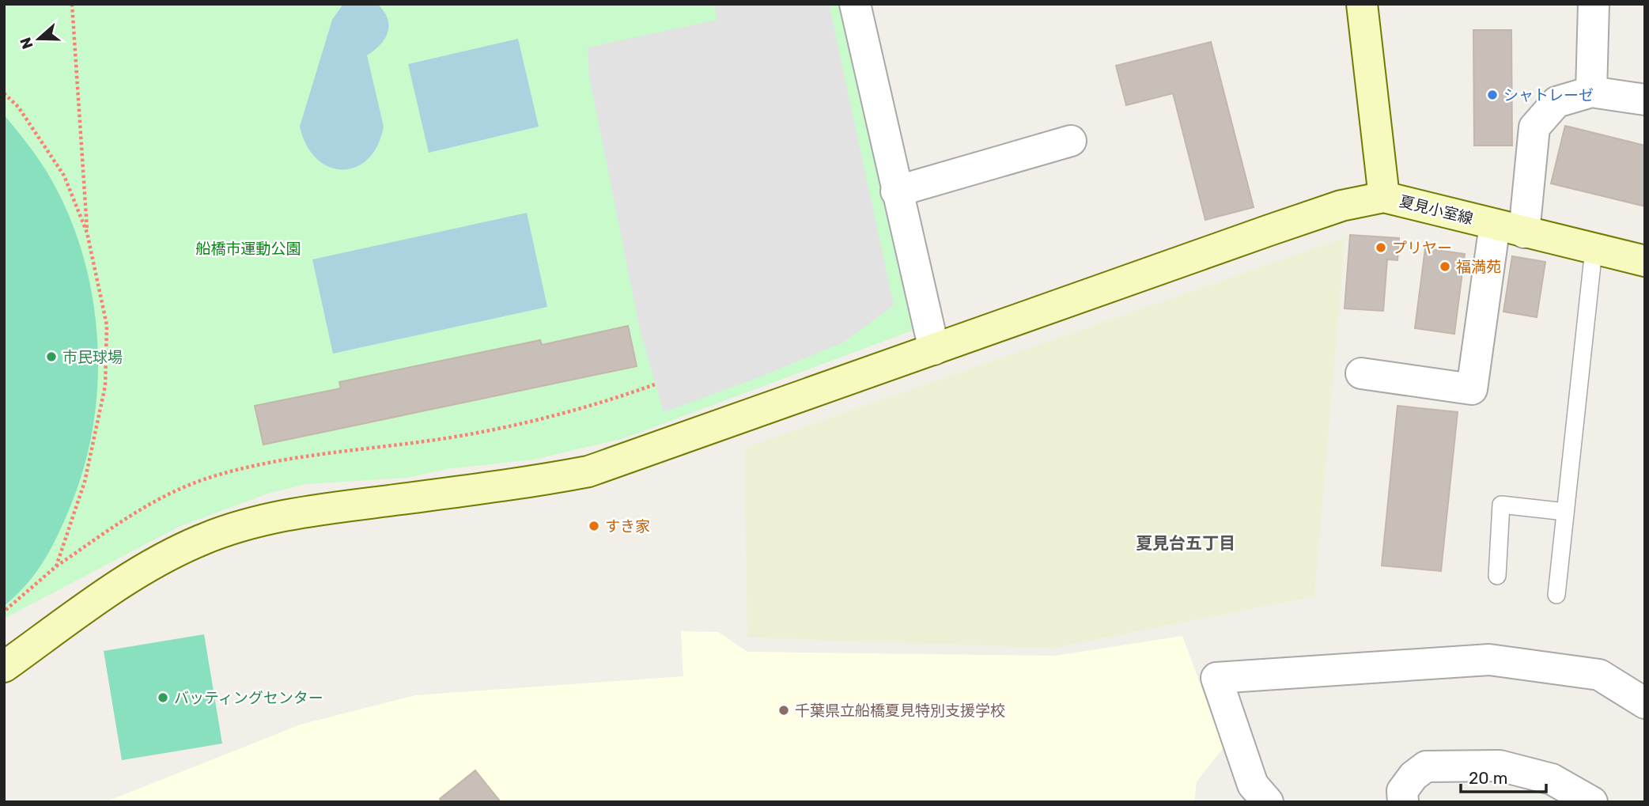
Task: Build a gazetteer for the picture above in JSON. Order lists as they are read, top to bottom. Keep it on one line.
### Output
{"streets":{"street":["夏見小室線"]},"districts":["夏見台五丁目"],"parks":["船橋市運動公園"],"places":["シャトレーゼ","プリヤー","福満苑","市民球場","すき家","バッティングセンター","千葉県立船橋夏見特別支援学校"],"scale_bar":"20 m","north":"left"}
